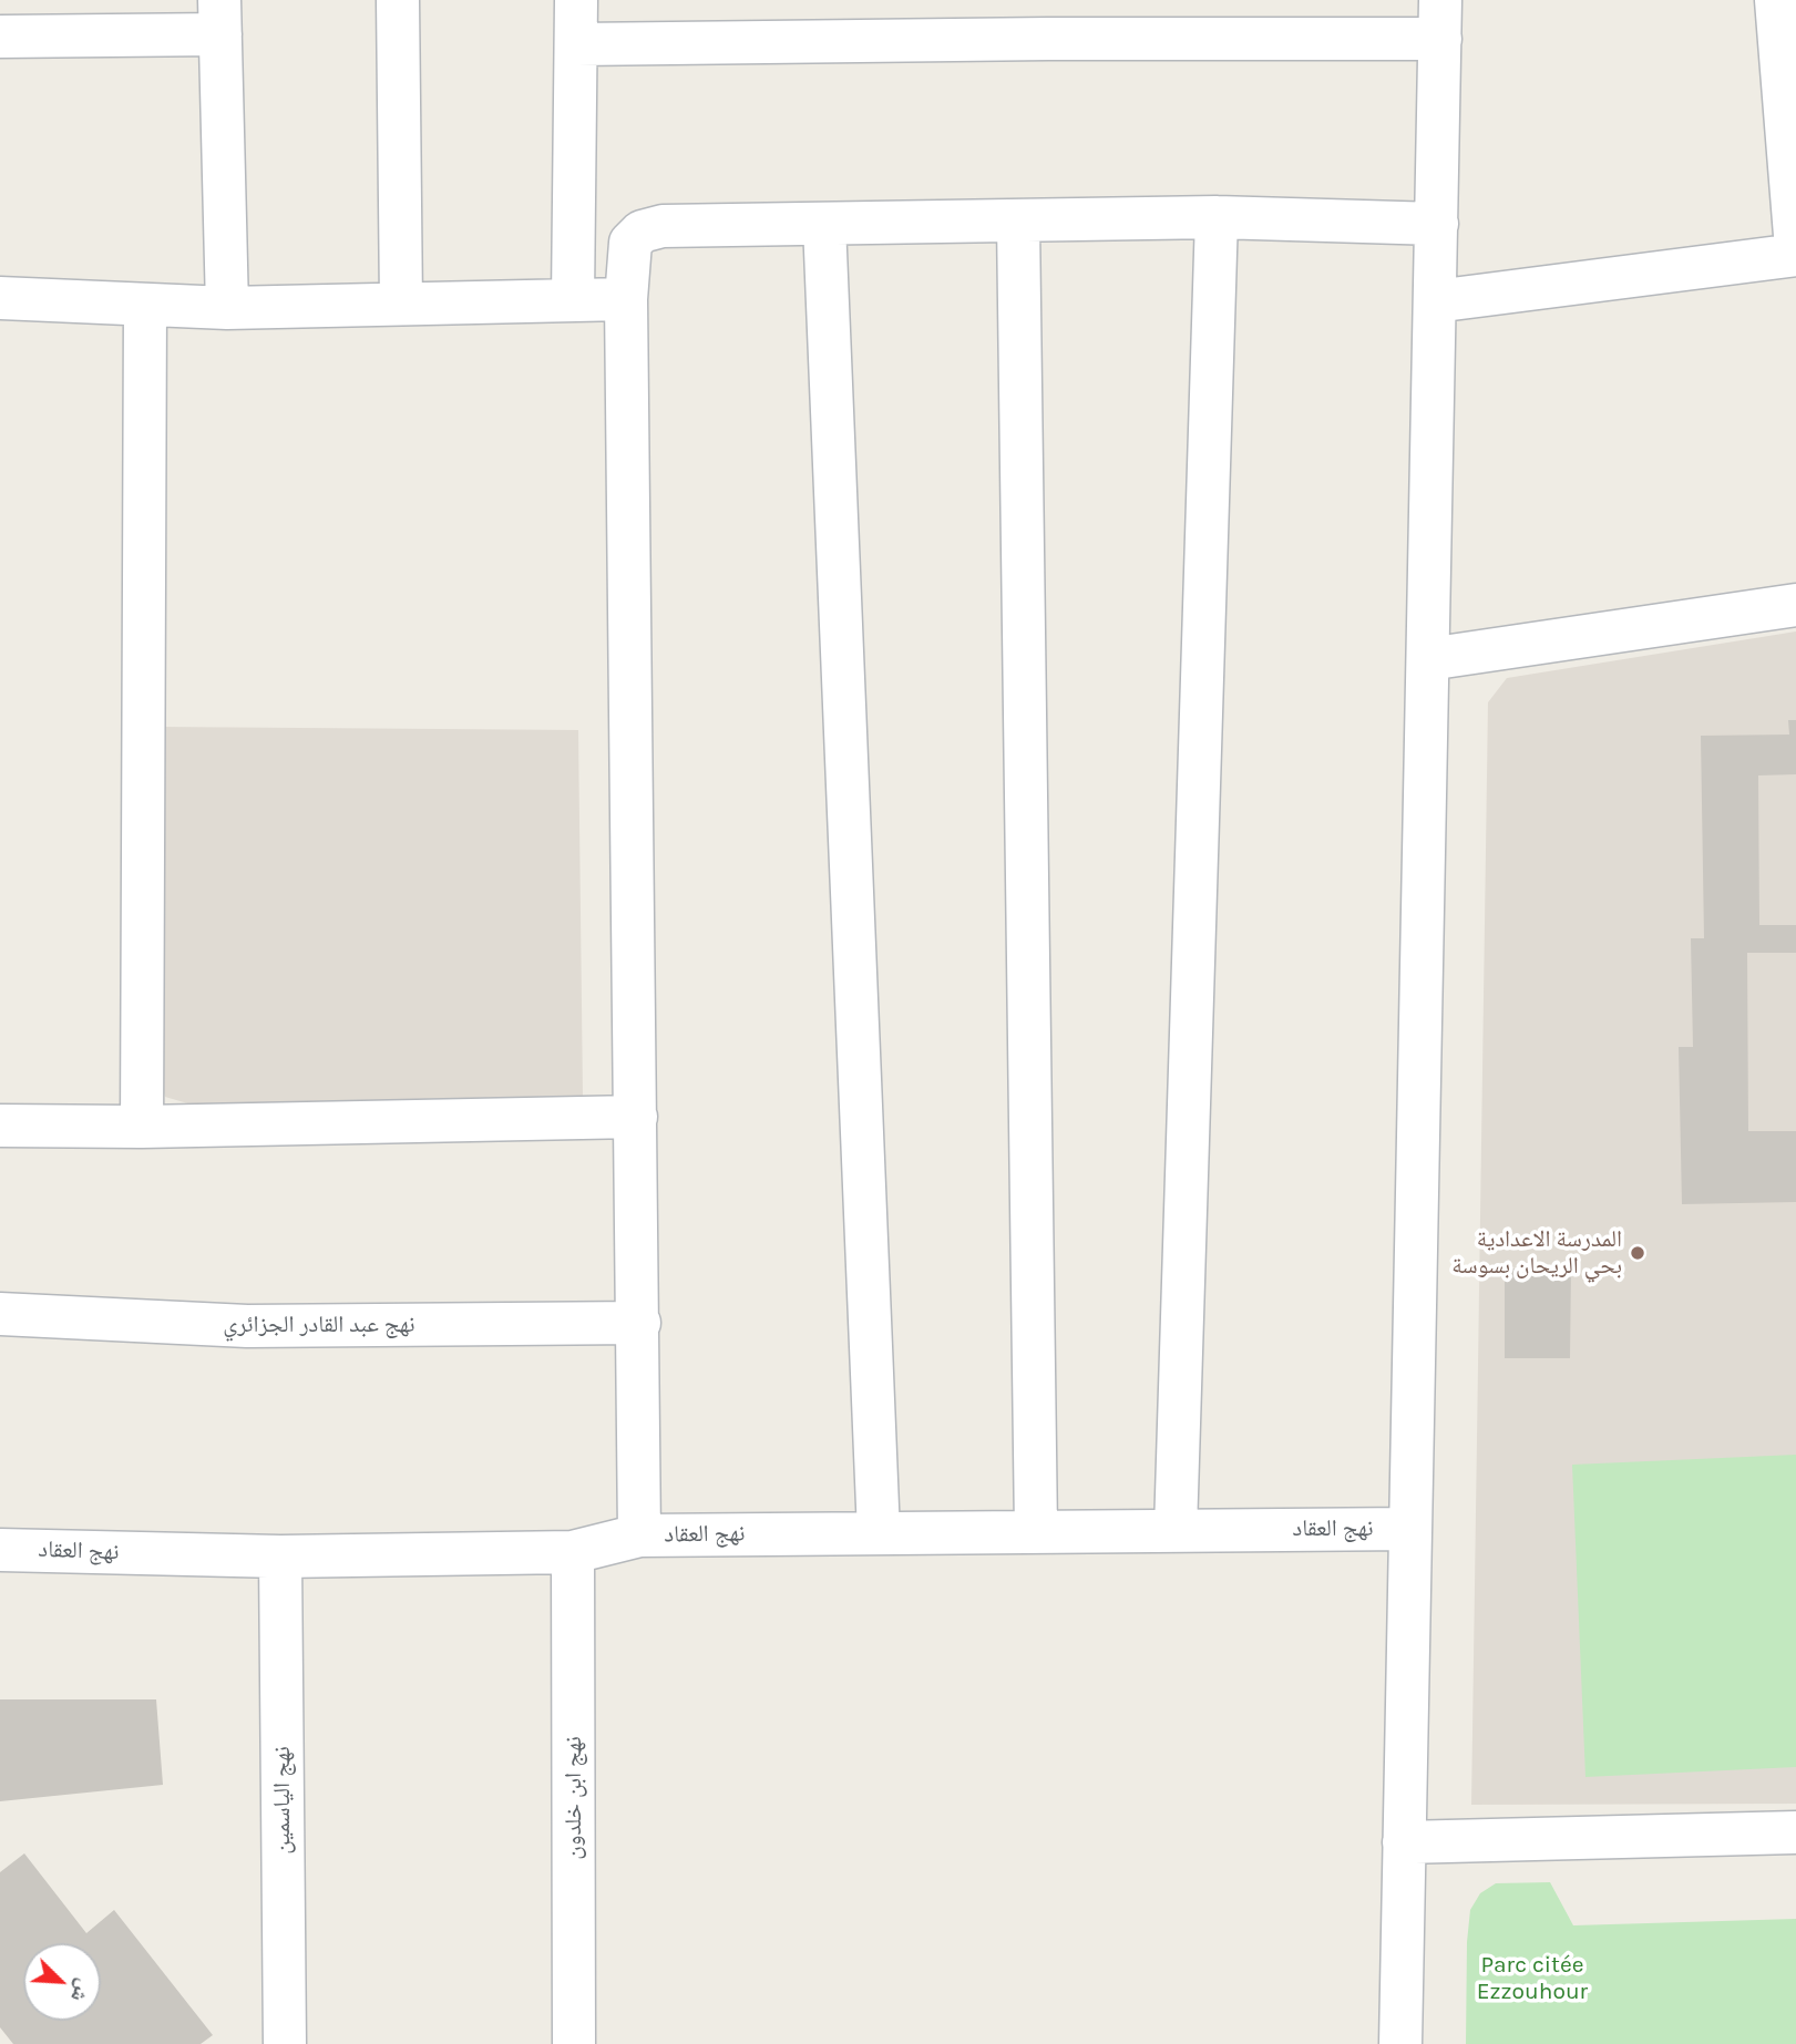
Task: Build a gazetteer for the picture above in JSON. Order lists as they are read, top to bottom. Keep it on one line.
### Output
{"streets":{"street":["نهج عبد القادر الجزائري","نهج العقاد","نهج ابن خلدون","نهج الياسمين"]},"crossings":[["نهج العقاد","نهج ابن خلدون"],["نهج العقاد","نهج الياسمين"]],"parks":["Parc citée Ezzouhour"],"places":["المدرسة الاعدادية بحي الريحان بسوسة"],"north":"bottom right"}
